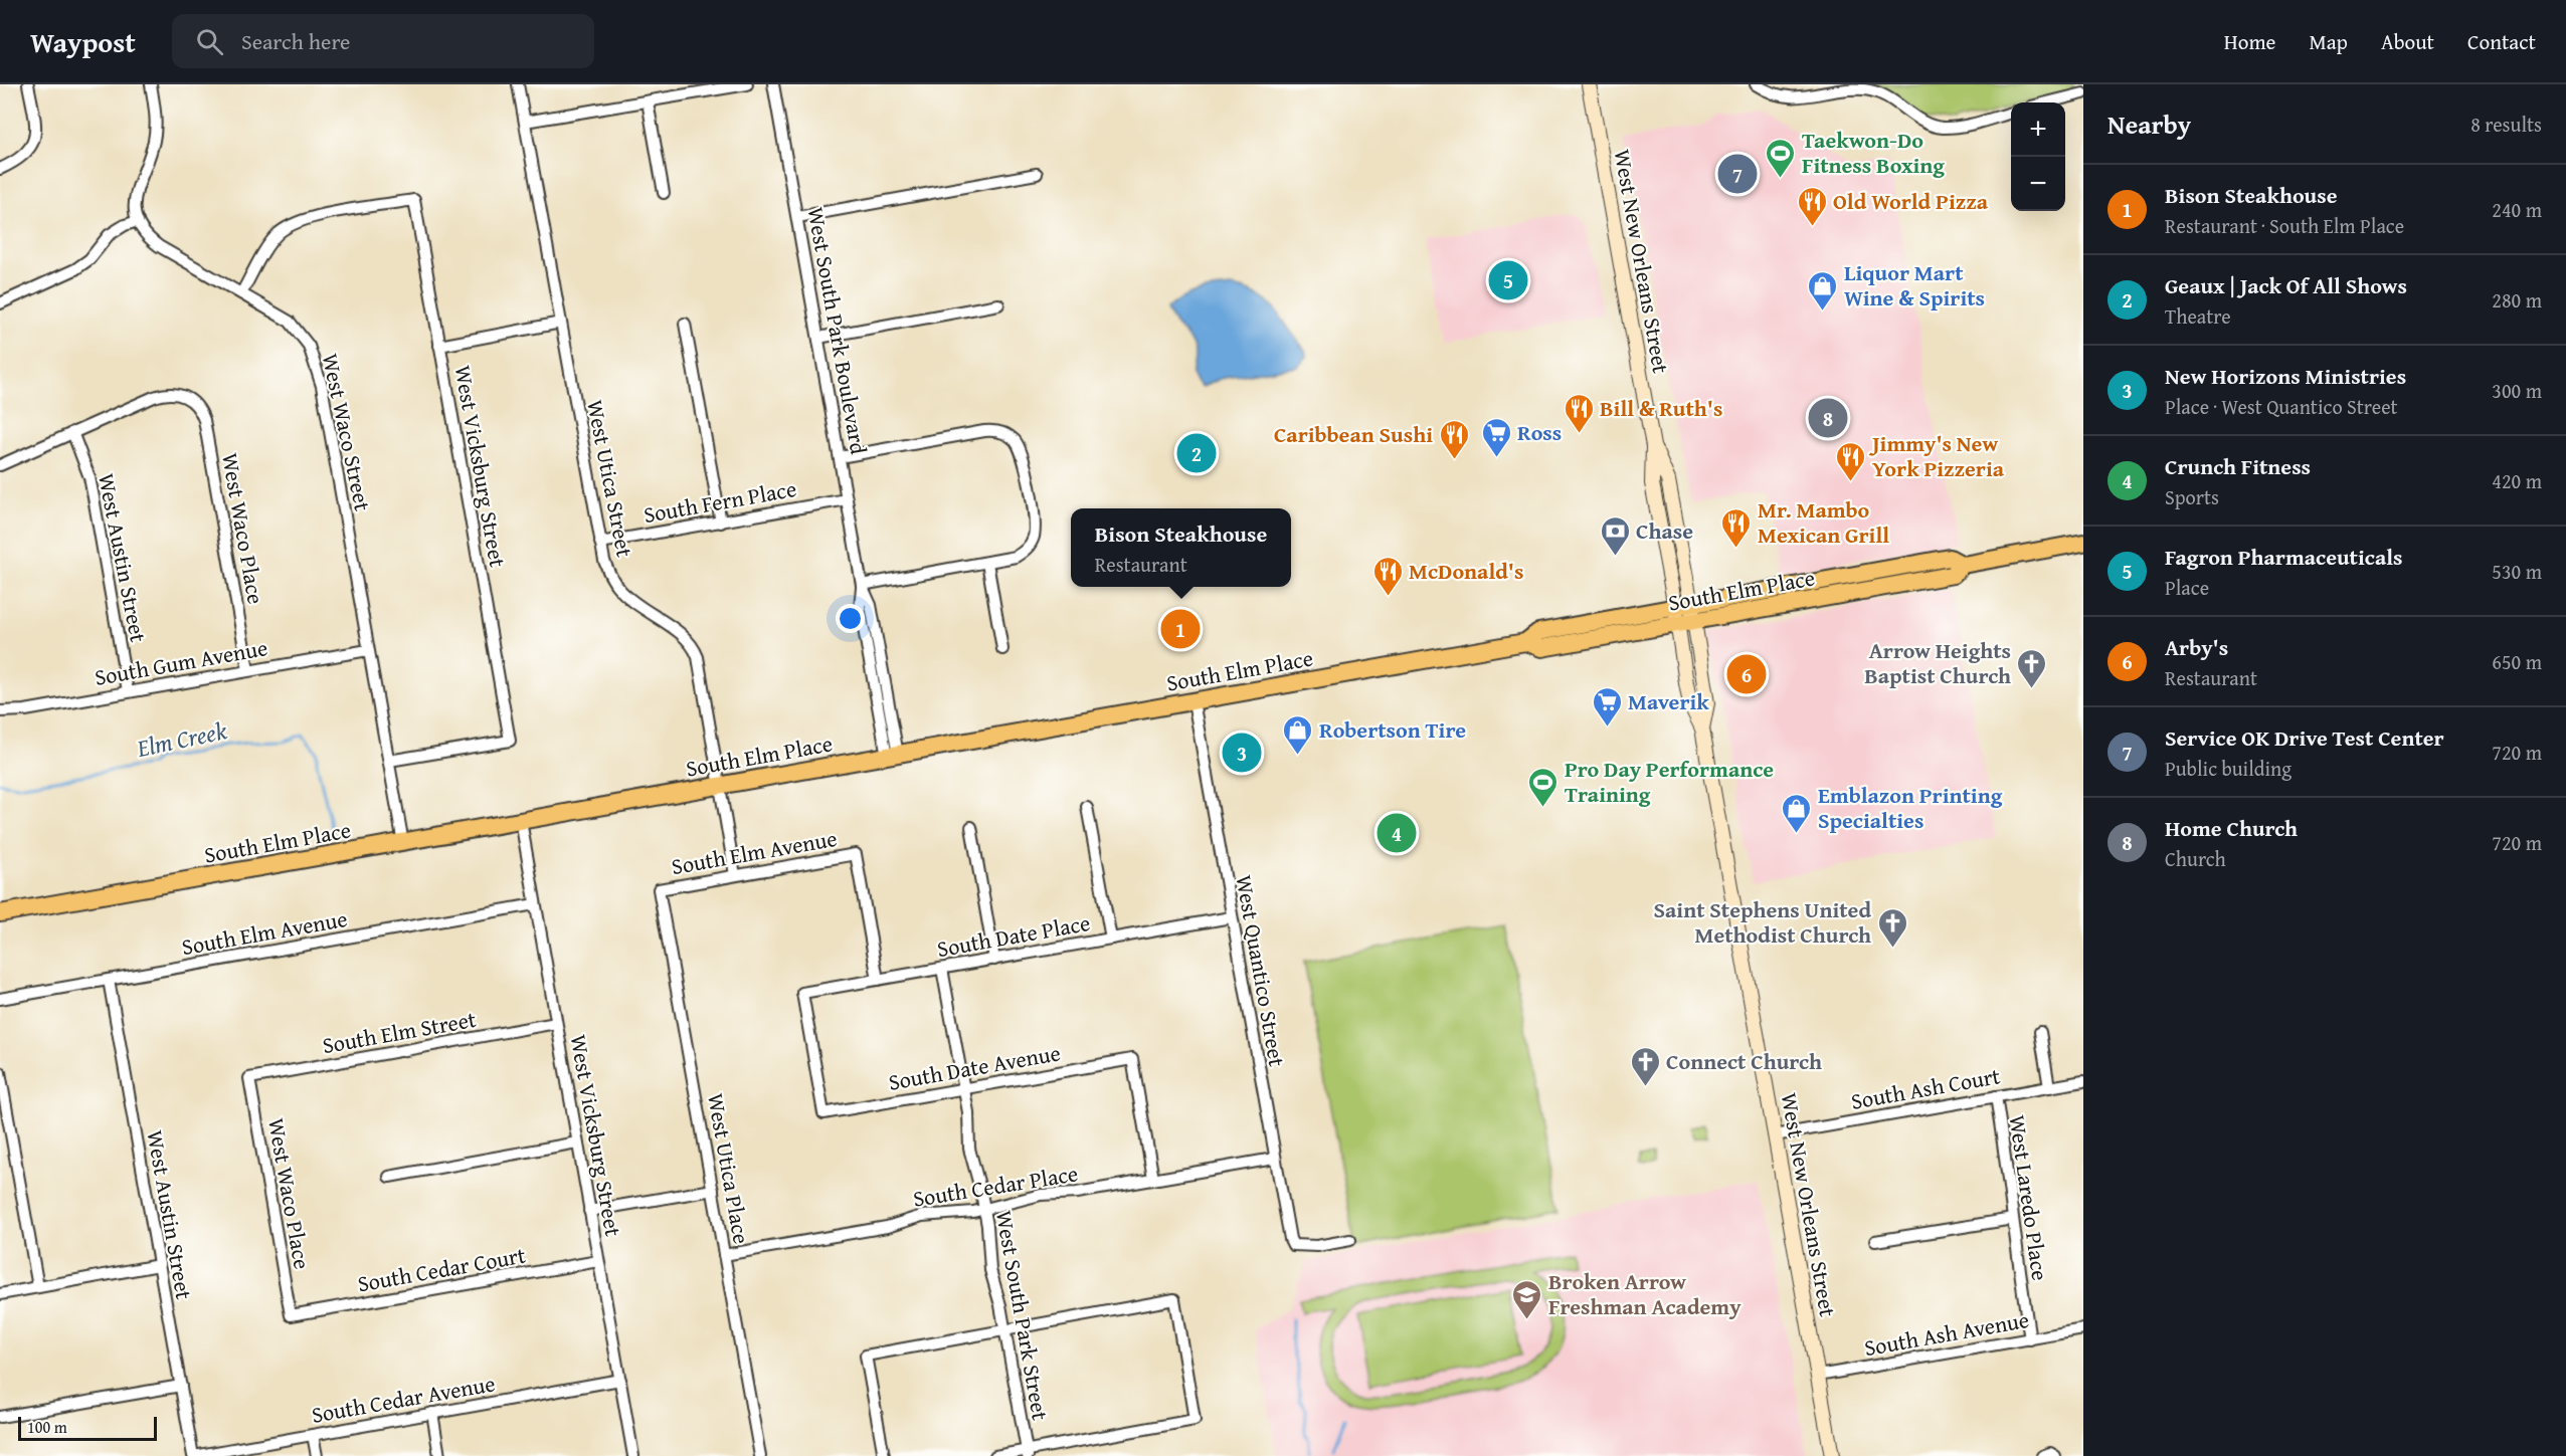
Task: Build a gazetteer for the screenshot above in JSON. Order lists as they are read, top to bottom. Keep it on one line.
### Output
{"streets":{"main road":["West New Orleans Street","South Elm Place"],"street":["West South Park Boulevard","West Waco Street","West Vicksburg Street","West Utica Street","South Fern Place","West Waco Place","West Austin Street","South Gum Avenue","South Elm Avenue","South Date Place","West Quantico Street","South Elm Street","South Date Avenue","South Ash Court","West Utica Place","South Cedar Place","West Laredo Place","South Cedar Court","West South Park Street","South Ash Avenue","South Cedar Avenue"]},"crossings":[["West New Orleans Street","South Elm Place"],["West New Orleans Street","South Ash Court"],["West New Orleans Street","South Ash Avenue"],["West South Park Boulevard","South Fern Place"],["West South Park Boulevard","South Elm Place"],["West Waco Street","West Vicksburg Street"],["West Waco Street","South Elm Place"],["West Waco Street","South Gum Avenue"],["West Vicksburg Street","South Elm Place"],["West Vicksburg Street","South Elm Avenue"],["West Vicksburg Street","South Elm Street"],["West Vicksburg Street","South Cedar Court"],["West Vicksburg Street","South Cedar Avenue"],["West Utica Street","South Fern Place"],["West Utica Street","South Elm Place"],["West Utica Street","South Elm Avenue"],["West Waco Place","West Austin Street"],["West Waco Place","South Gum Avenue"],["West Waco Place","South Elm Street"],["West Waco Place","South Cedar Court"],["West Austin Street","South Gum Avenue"],["West Austin Street","South Elm Avenue"],["West Austin Street","South Cedar Avenue"],["South Elm Place","West Quantico Street"],["South Elm Avenue","South Date Place"],["South Elm Avenue","West Utica Place"],["South Date Place","West Quantico Street"],["South Date Place","South Date Avenue"],["South Date Place","West South Park Street"],["West Quantico Street","South Cedar Place"],["South Date Avenue","South Cedar Place"],["South Date Avenue","West South Park Street"],["South Ash Court","West Laredo Place"],["West Utica Place","South Cedar Place"],["South Cedar Place","West South Park Street"],["West Laredo Place","South Ash Avenue"]],"water":["Elm Creek"],"places":{"sports":["Taekwon-Do Fitness Boxing","Pro Day Performance Training"],"restaurant":["Old World Pizza","Bill & Ruth's","Caribbean Sushi","Jimmy's New York Pizzeria","Mr. Mambo Mexican Grill","McDonald's"],"shop":["Liquor Mart Wine & Spirits","Robertson Tire","Emblazon Printing Specialties"],"supermarket":["Ross","Maverik"],"bank":["Chase"],"church":["Arrow Heights Baptist Church","Saint Stephens United Methodist Church","Connect Church"],"school or university":["Broken Arrow Freshman Academy"]},"scale_bar":"100 m","page":{"header":"Waypost","search":"Search here","nav":["Home","Map","About","Contact"],"heading":["Nearby","8 results"],"map_buttons":["+","−"],"pins":["7","5","8","2","1","6","3","4"],"list":[{"mark":"1","name":"Bison Steakhouse","note":"Restaurant · South Elm Place","value":"240 m"},{"mark":"2","name":"Geaux | Jack Of All Shows","note":"Theatre","value":"280 m"},{"mark":"3","name":"New Horizons Ministries","note":"Place · West Quantico Street","value":"300 m"},{"mark":"4","name":"Crunch Fitness","note":"Sports","value":"420 m"},{"mark":"5","name":"Fagron Pharmaceuticals","note":"Place","value":"530 m"},{"mark":"6","name":"Arby's","note":"Restaurant","value":"650 m"},{"mark":"7","name":"Service OK Drive Test Center","note":"Public building","value":"720 m"},{"mark":"8","name":"Home Church","note":"Church","value":"720 m"}],"popup":["Bison Steakhouse","Restaurant"],"scale":"100 m"}}
